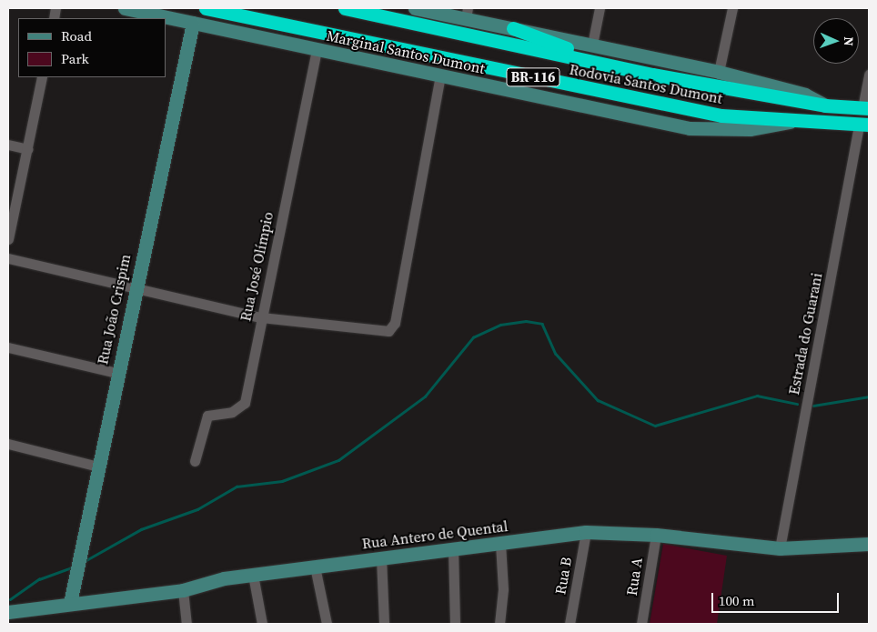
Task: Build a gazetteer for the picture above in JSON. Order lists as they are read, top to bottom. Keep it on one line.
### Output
{"streets":{"highway":["BR-116","Rodovia Santos Dumont"],"street":["Marginal Santos Dumont","Rua José Olímpio","Rua João Crispim","Estrada do Guarani","Rua Antero de Quental","Rua B","Rua A"]},"crossings":[["Marginal Santos Dumont","Rodovia Santos Dumont"],["Marginal Santos Dumont","Rua José Olímpio"],["Marginal Santos Dumont","Rua João Crispim"],["BR-116","Rodovia Santos Dumont"],["Rodovia Santos Dumont","Estrada do Guarani"],["Rua João Crispim","Rua Antero de Quental"],["Estrada do Guarani","Rua Antero de Quental"],["Rua Antero de Quental","Rua B"],["Rua Antero de Quental","Rua A"]],"legend":["Road","Park"],"scale_bar":"100 m","north":"right"}
